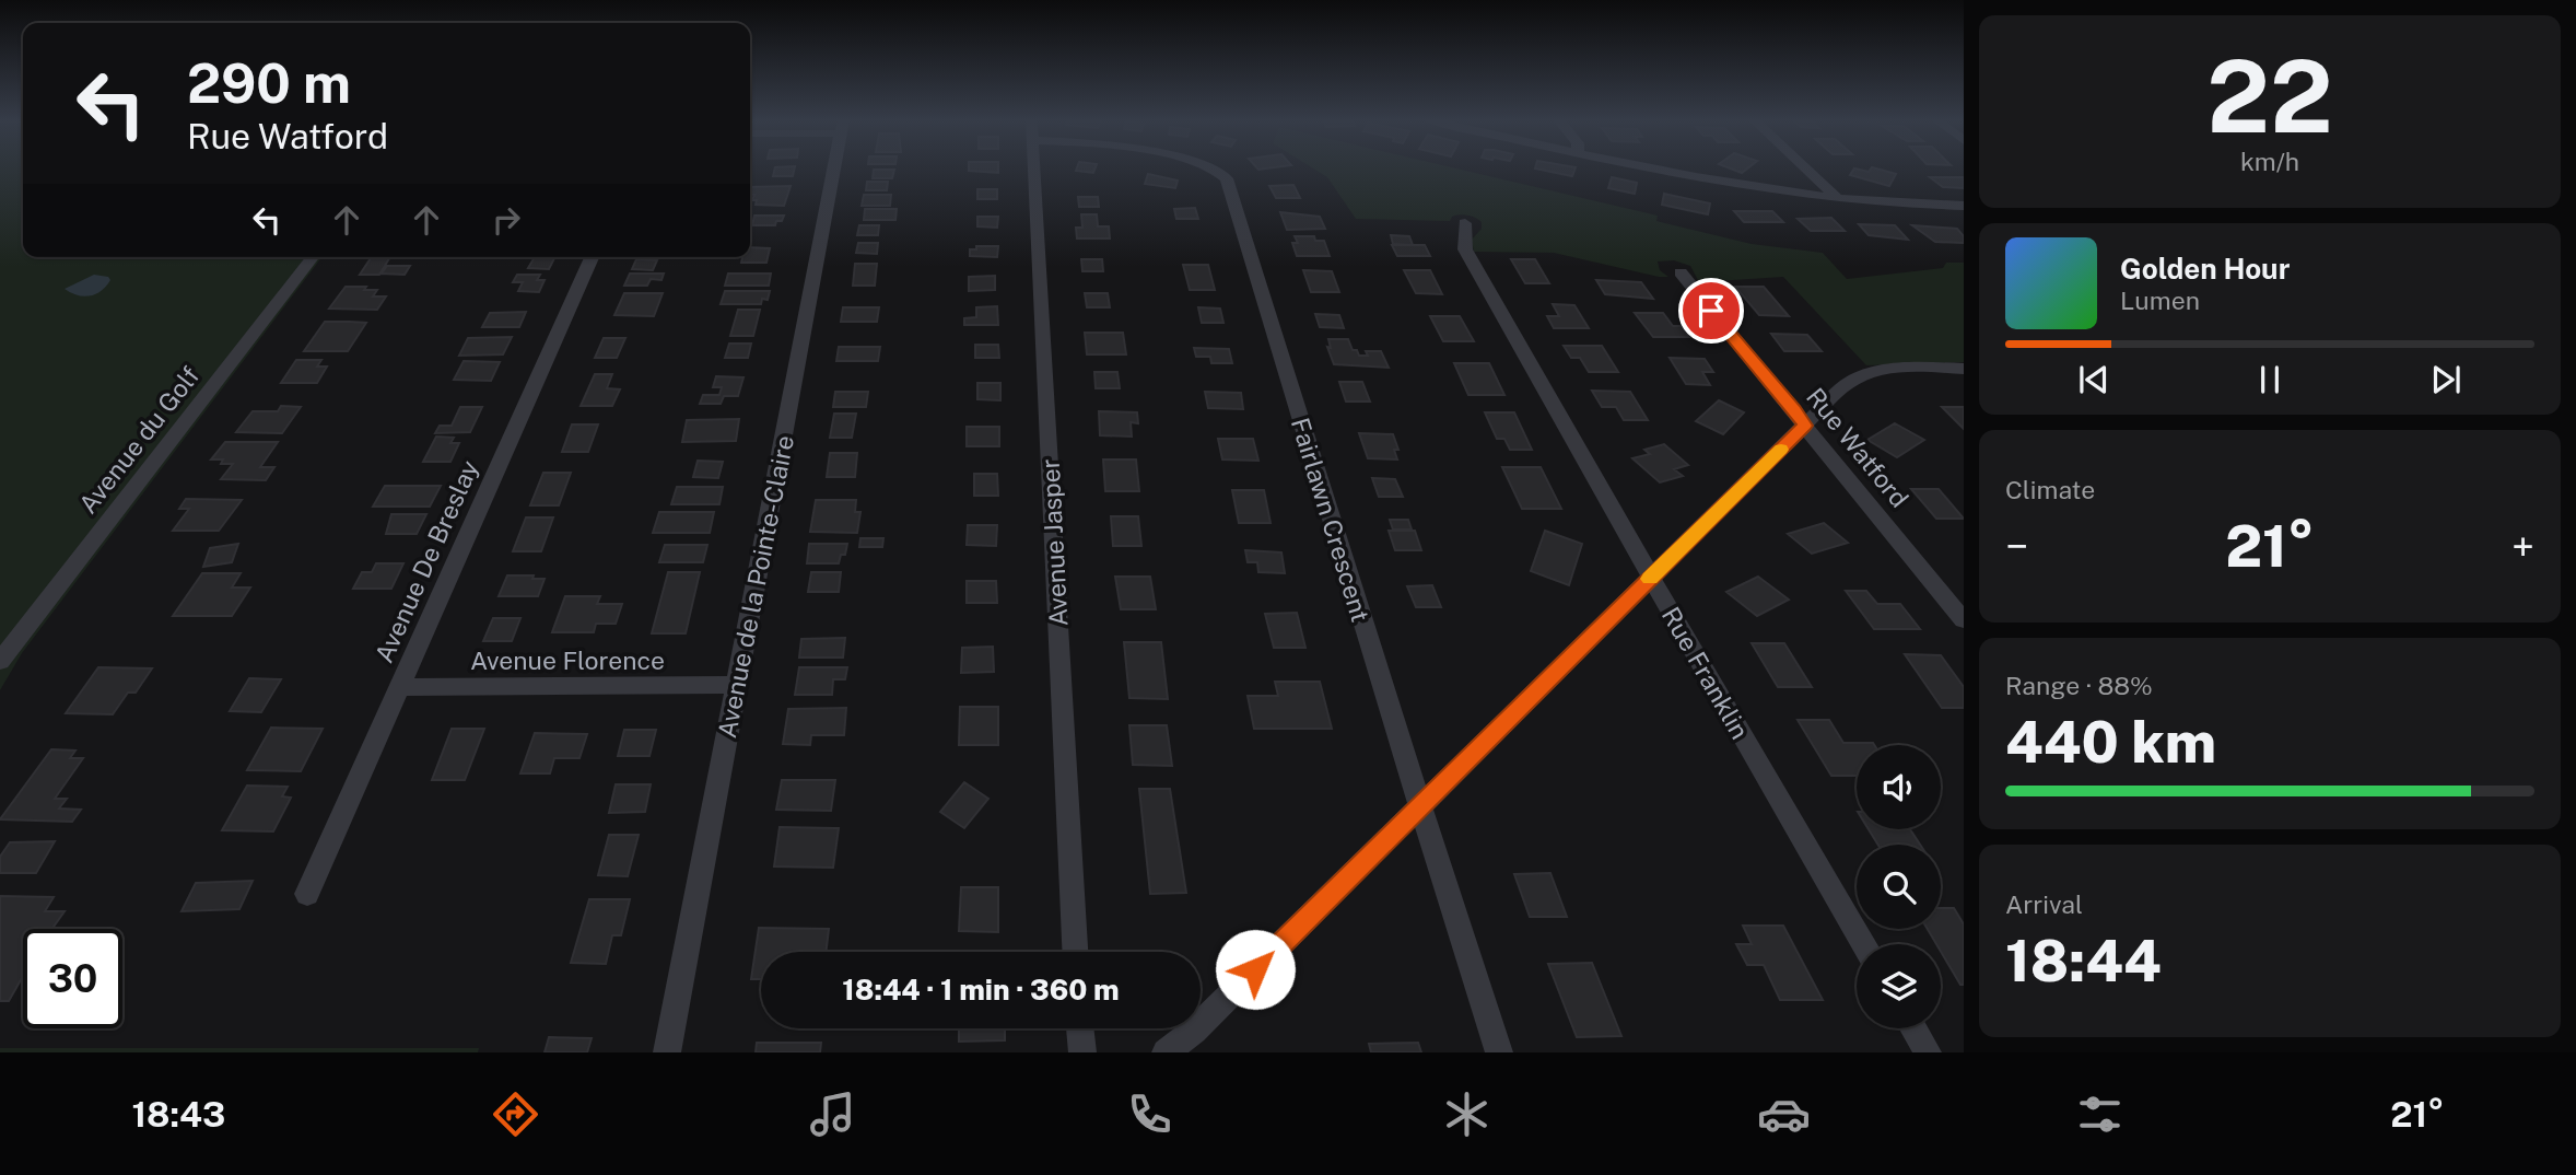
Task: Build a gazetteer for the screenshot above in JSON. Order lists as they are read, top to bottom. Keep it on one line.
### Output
{"streets":{"street":["Avenue du Golf","Rue Watford","Fairlawn Crescent","Avenue Jasper","Avenue De Breslay","Avenue de la Pointe-Claire","Avenue Florence","Rue Franklin"]},"crossings":[["Avenue De Breslay","Avenue Florence"],["Avenue de la Pointe-Claire","Avenue Florence"]],"page":{"tile":[["22","km/h"],"Climate",["Range · 88%","440 km"],["Arrival","18:44"]],"turn":["290 m","Rue Watford"],"song":["Golden Hour","Lumen"],"heat":["−","21°","+"],"limit":"30","trip":"18:44 · 1 min · 360 m","tabs":["18:43","21°"]}}
